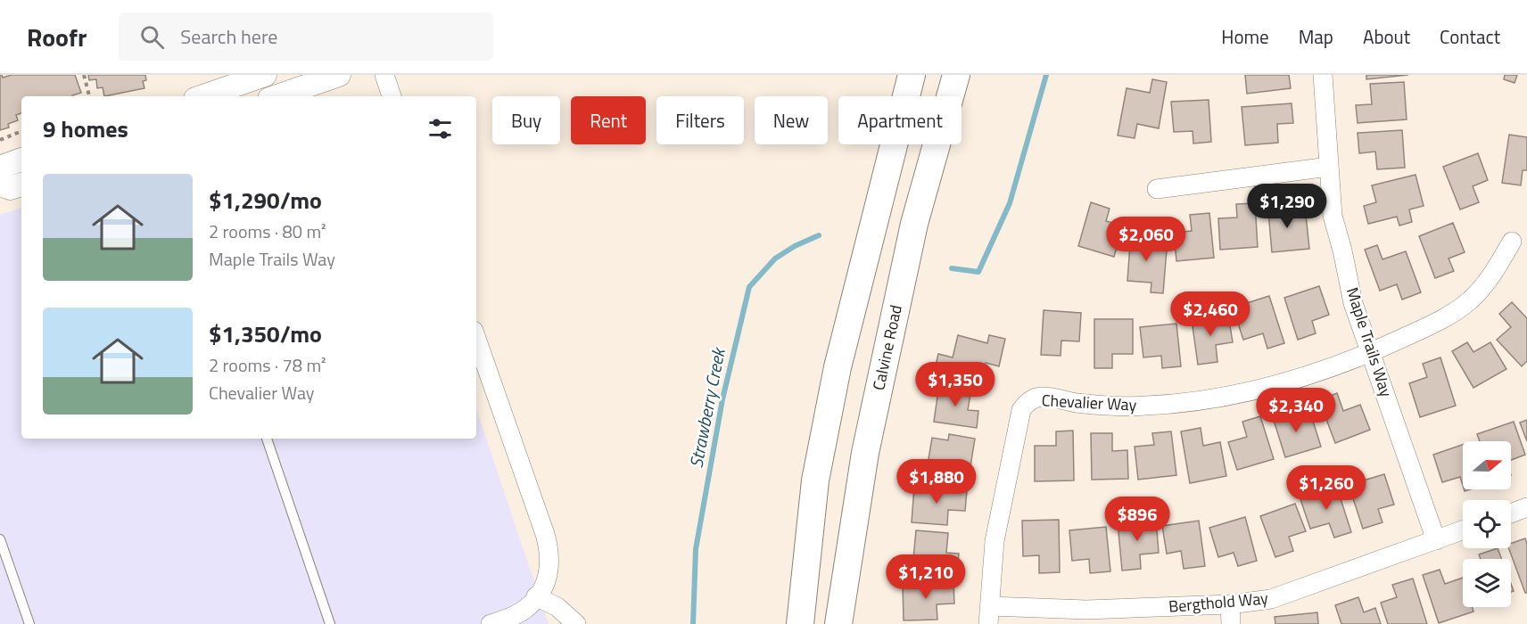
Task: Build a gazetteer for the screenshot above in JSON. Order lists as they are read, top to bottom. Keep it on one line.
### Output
{"streets":{"main road":["Calvine Road"],"street":["Maple Trails Way","Chevalier Way","Bergthold Way"]},"crossings":[["Maple Trails Way","Chevalier Way"],["Maple Trails Way","Bergthold Way"],["Chevalier Way","Bergthold Way"]],"water":["Strawberry Creek"],"north":"right","page":{"header":"Roofr","search":"Search here","nav":["Home","Map","About","Contact"],"chip":["Buy","Rent","Filters","New","Apartment"],"heading":"9 homes","list":[{"name":"$1,290/mo","note":"2 rooms · 80 m² · Maple Trails Way"},{"name":"$1,350/mo","note":"2 rooms · 78 m² · Chevalier Way"}],"price":["$1,290","$2,060","$2,460","$1,350","$2,340","$1,880","$1,260","$896","$1,210"]}}
